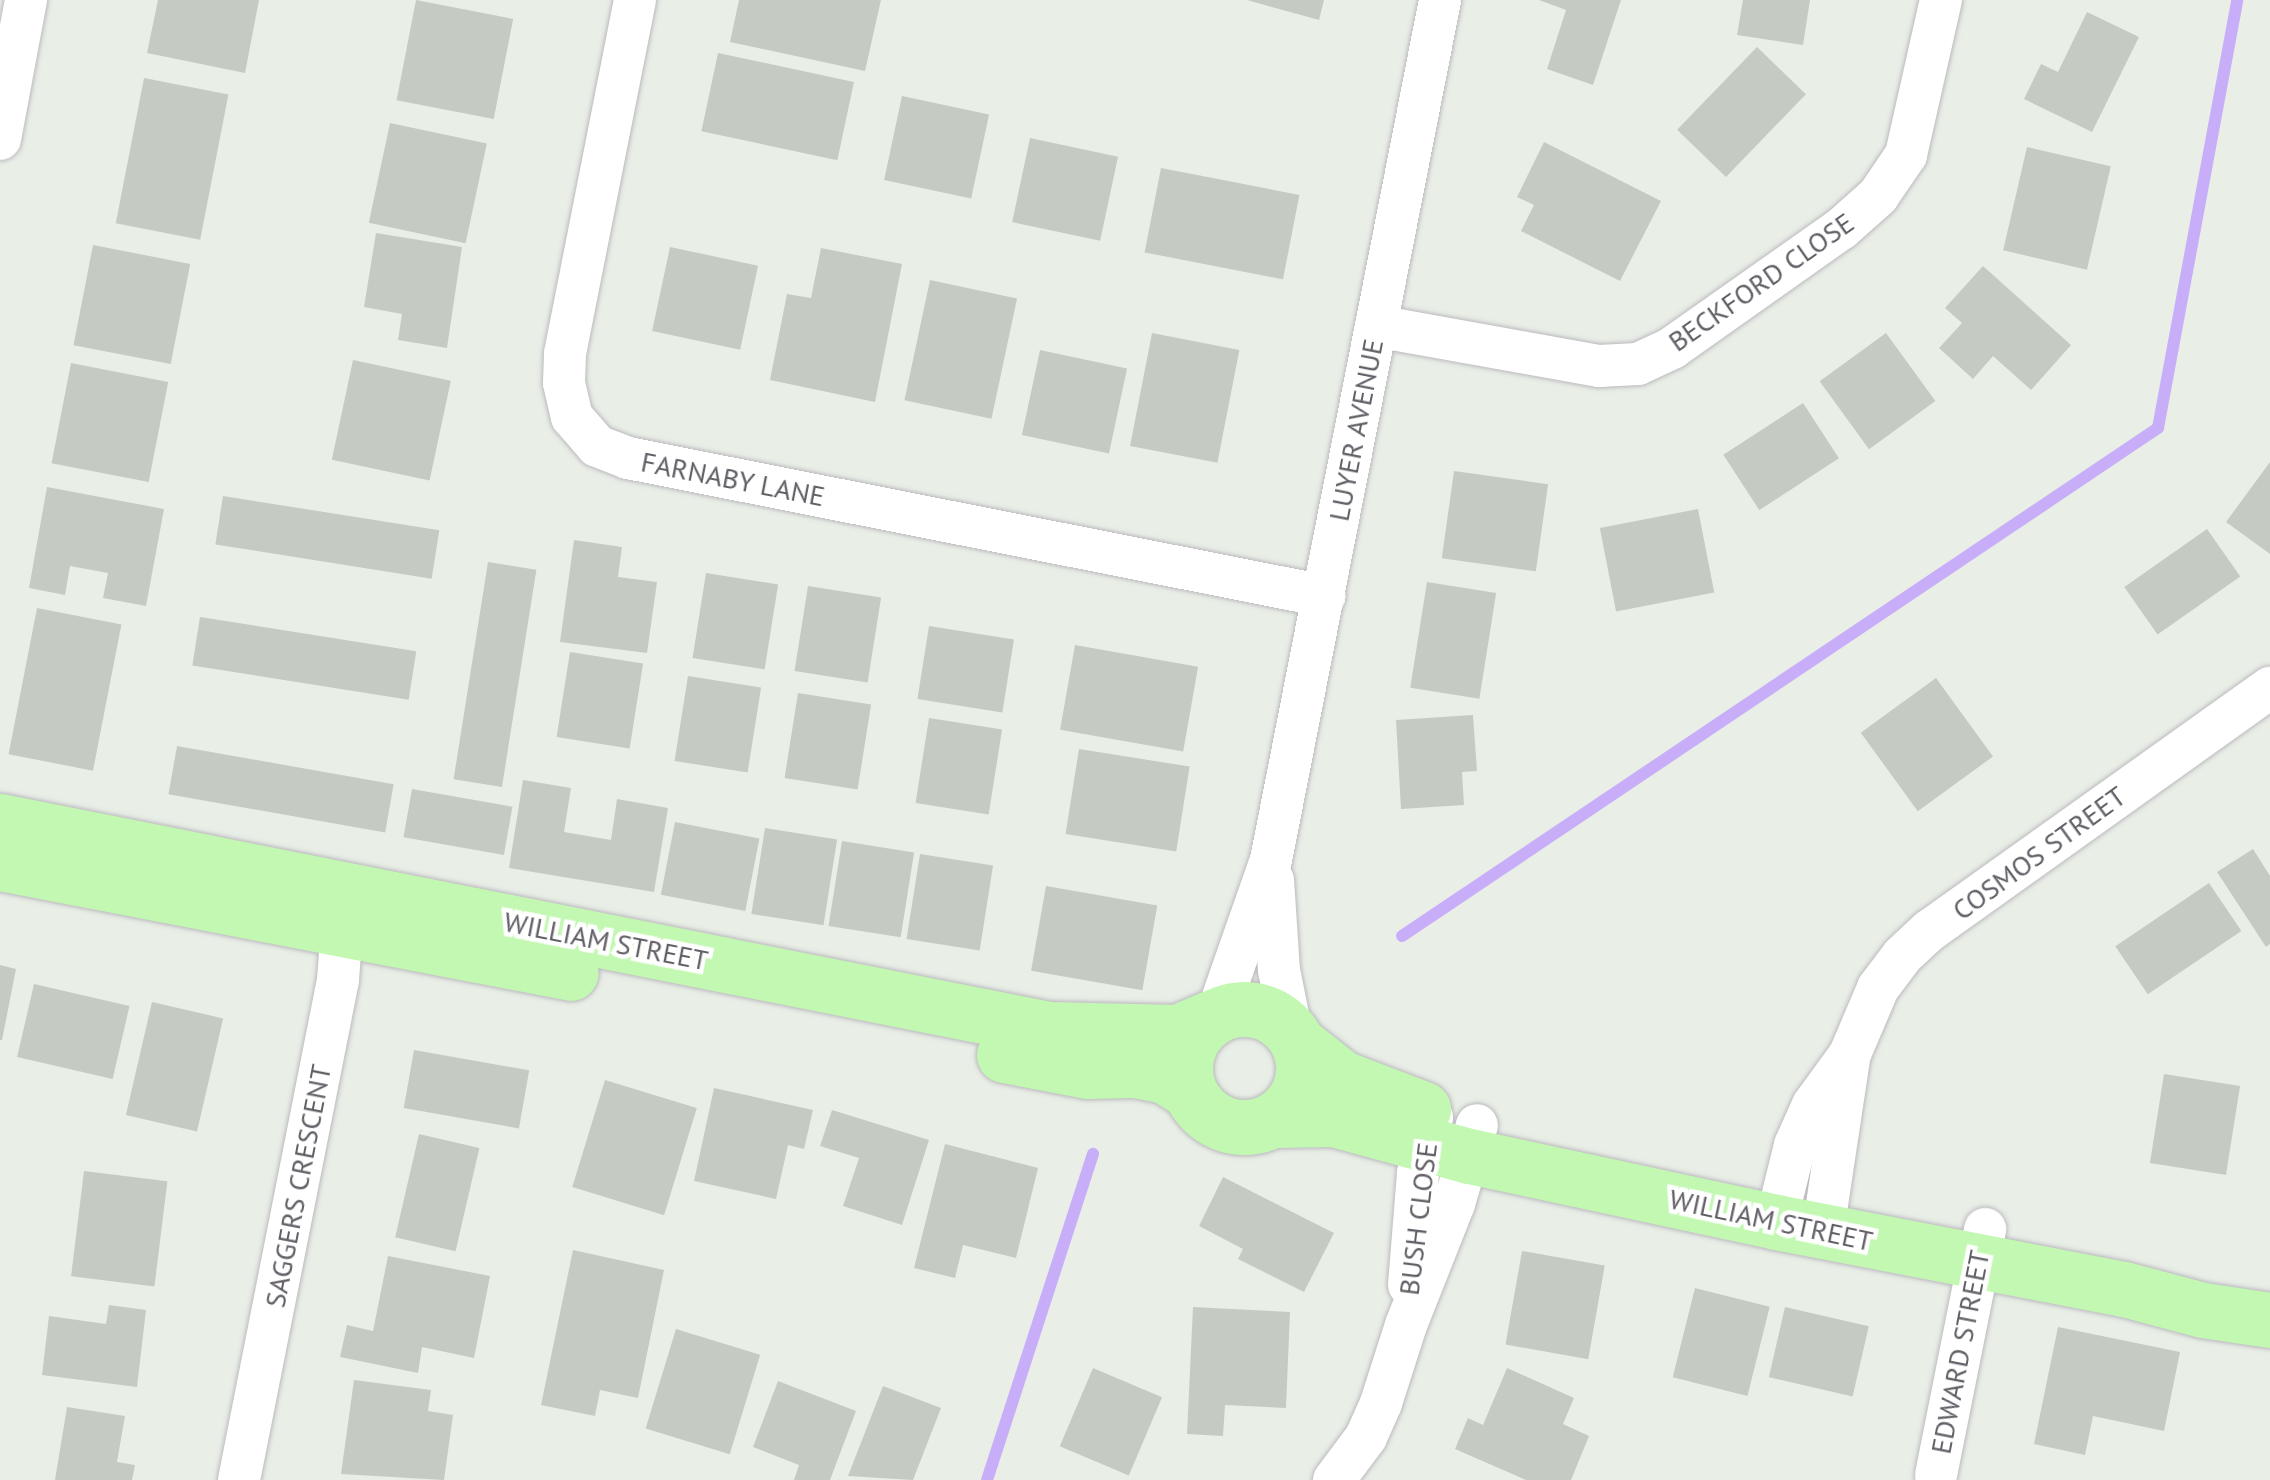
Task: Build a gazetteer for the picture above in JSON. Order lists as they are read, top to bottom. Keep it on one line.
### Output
{"streets":{"main road":["WILLIAM STREET"],"street":["BECKFORD CLOSE","LUYER AVENUE","FARNABY LANE","COSMOS STREET","SAGGERS CRESCENT","BUSH CLOSE","EDWARD STREET"]},"crossings":[["BECKFORD CLOSE","LUYER AVENUE"],["LUYER AVENUE","FARNABY LANE"],["LUYER AVENUE","WILLIAM STREET"],["COSMOS STREET","WILLIAM STREET"],["WILLIAM STREET","SAGGERS CRESCENT"],["WILLIAM STREET","BUSH CLOSE"],["WILLIAM STREET","EDWARD STREET"]]}
